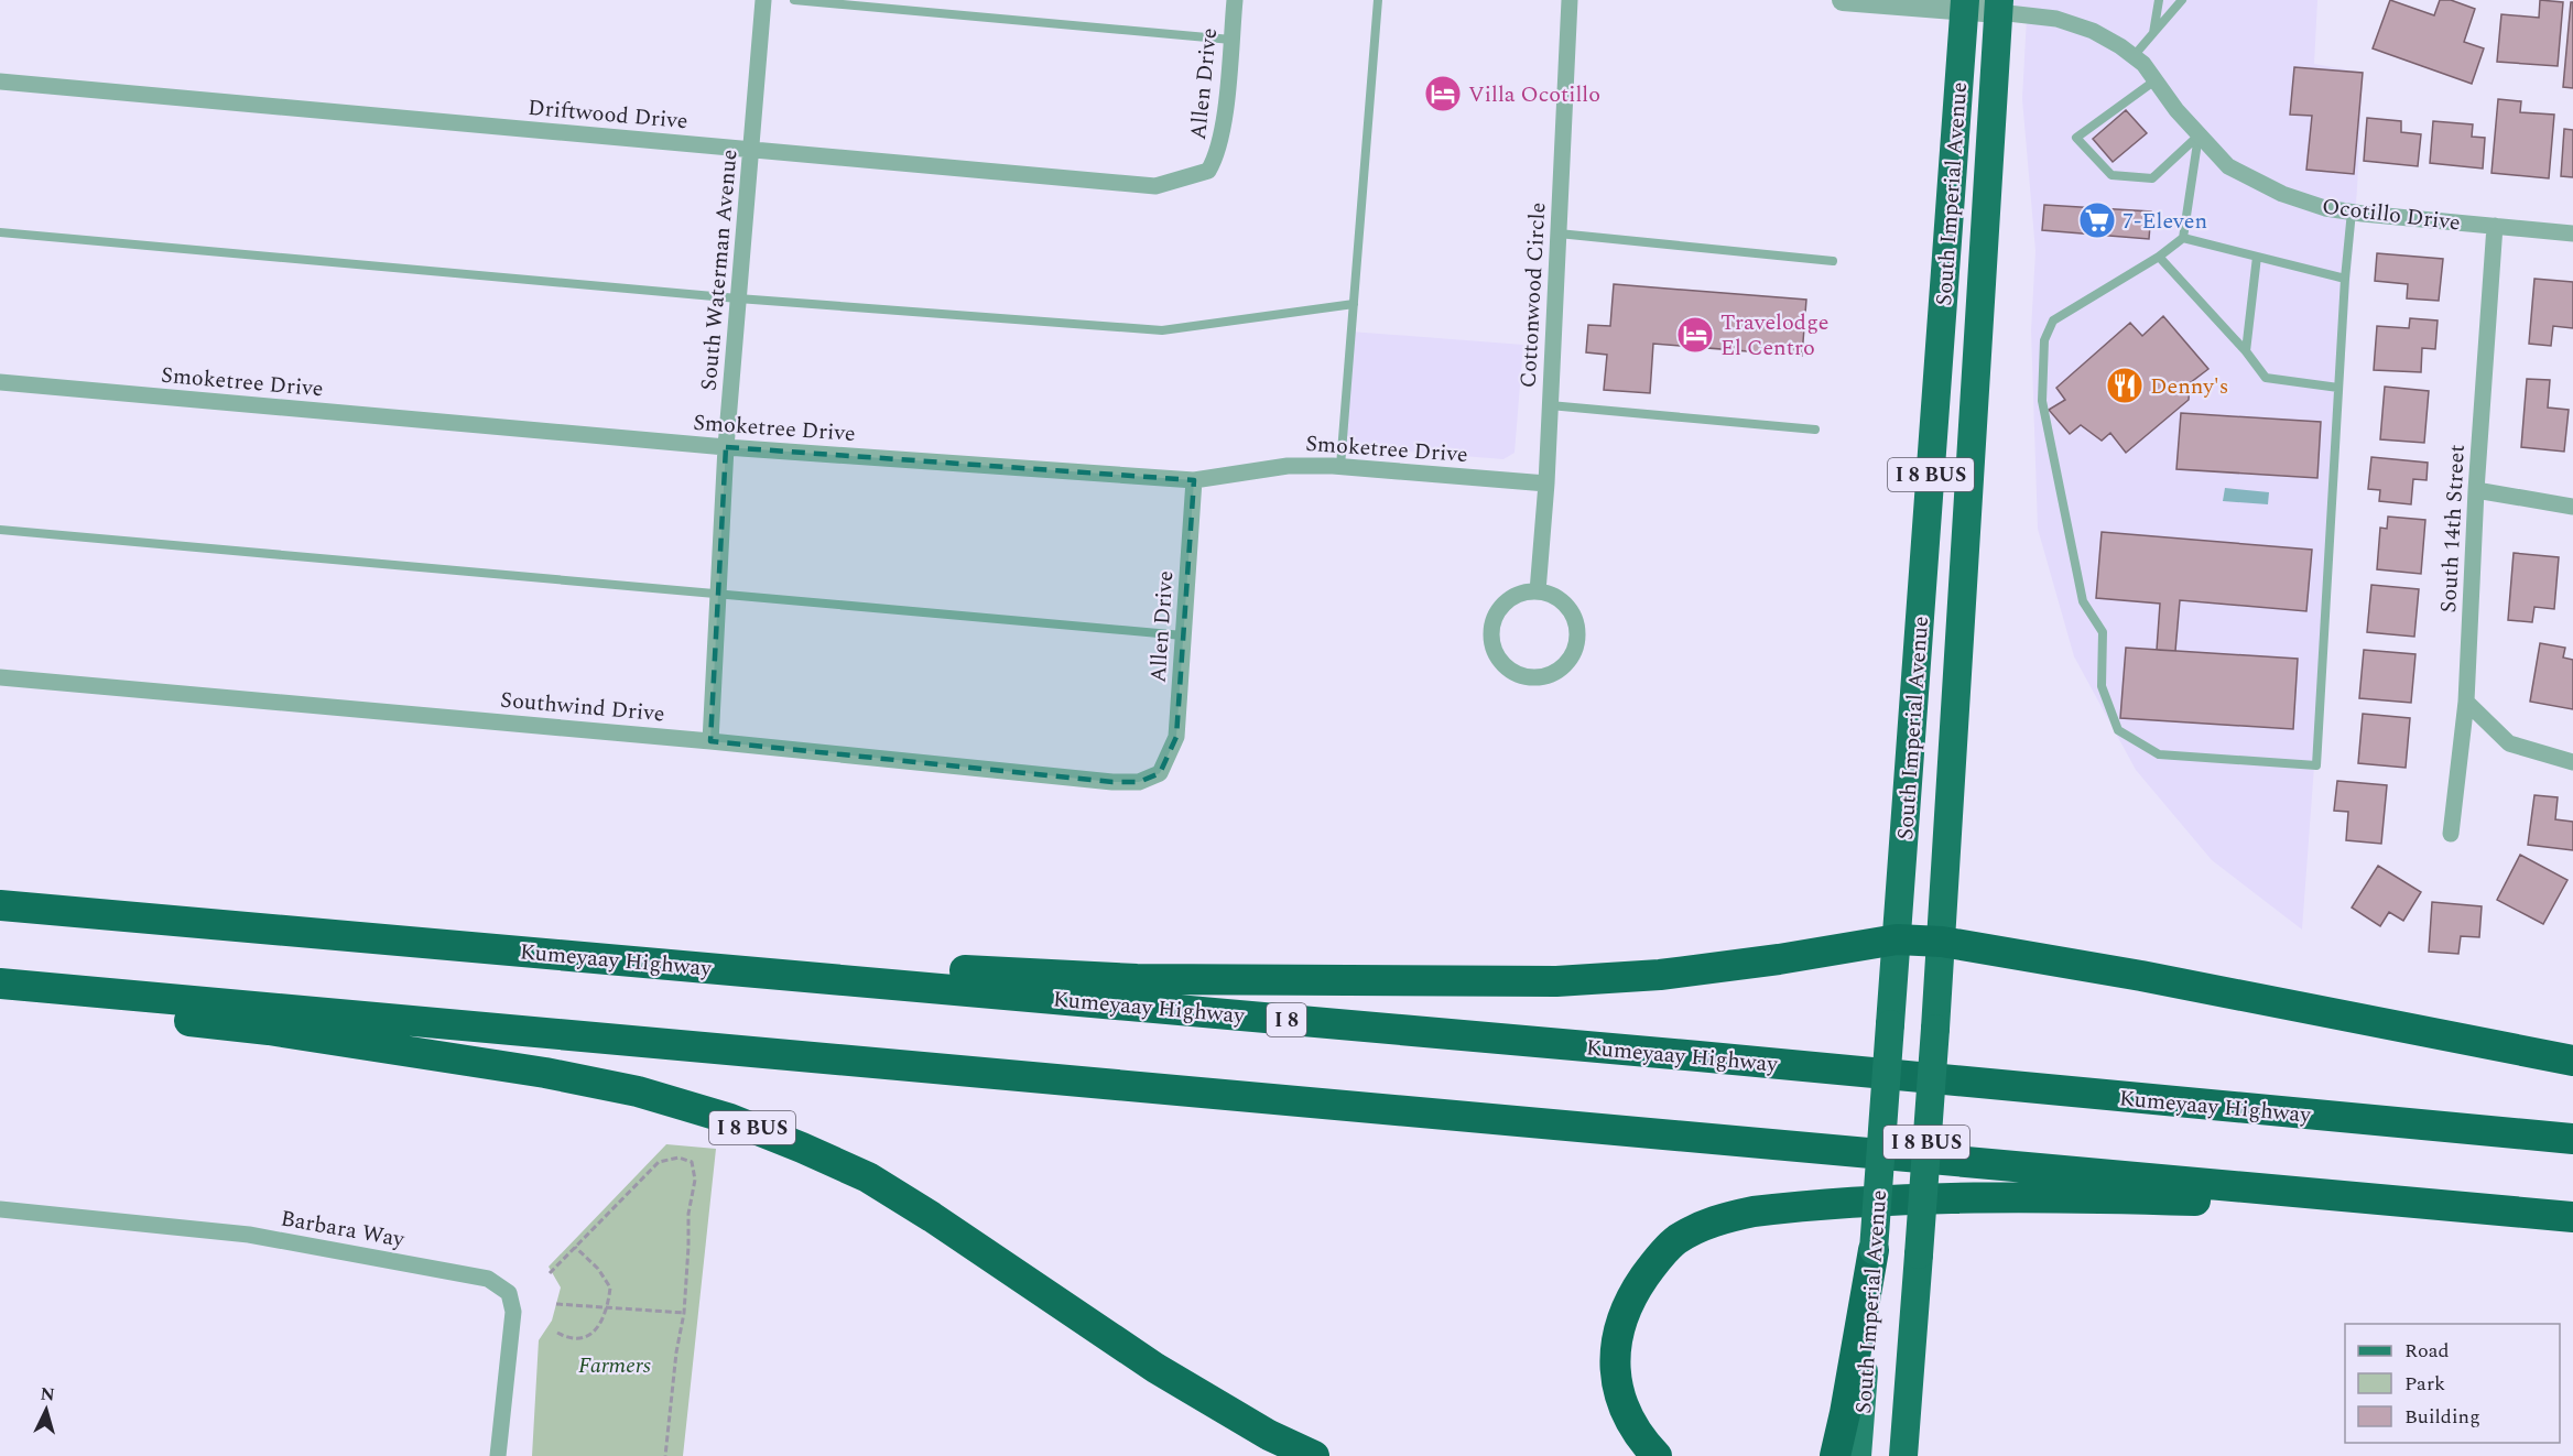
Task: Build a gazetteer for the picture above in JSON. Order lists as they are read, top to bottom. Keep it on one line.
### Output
{"streets":{"highway":["South Imperial Avenue","I 8 BUS","Kumeyaay Highway","I 8"],"street":["Allen Drive","Driftwood Drive","Ocotillo Drive","South Waterman Avenue","Cottonwood Circle","Smoketree Drive","South 14th Street","Southwind Drive","Barbara Way"]},"crossings":[["Allen Drive","Driftwood Drive"],["Allen Drive","Smoketree Drive"],["Allen Drive","Southwind Drive"],["Driftwood Drive","South Waterman Avenue"],["South Imperial Avenue","Ocotillo Drive"],["Ocotillo Drive","South 14th Street"],["South Waterman Avenue","Smoketree Drive"],["South Waterman Avenue","Southwind Drive"],["Cottonwood Circle","Smoketree Drive"]],"parks":["Farmers"],"places":{"hotel":["Villa Ocotillo","Travelodge El Centro"],"supermarket":["7-Eleven"],"restaurant":["Denny's"]},"legend":["Road","Park","Building"],"north":"top"}
